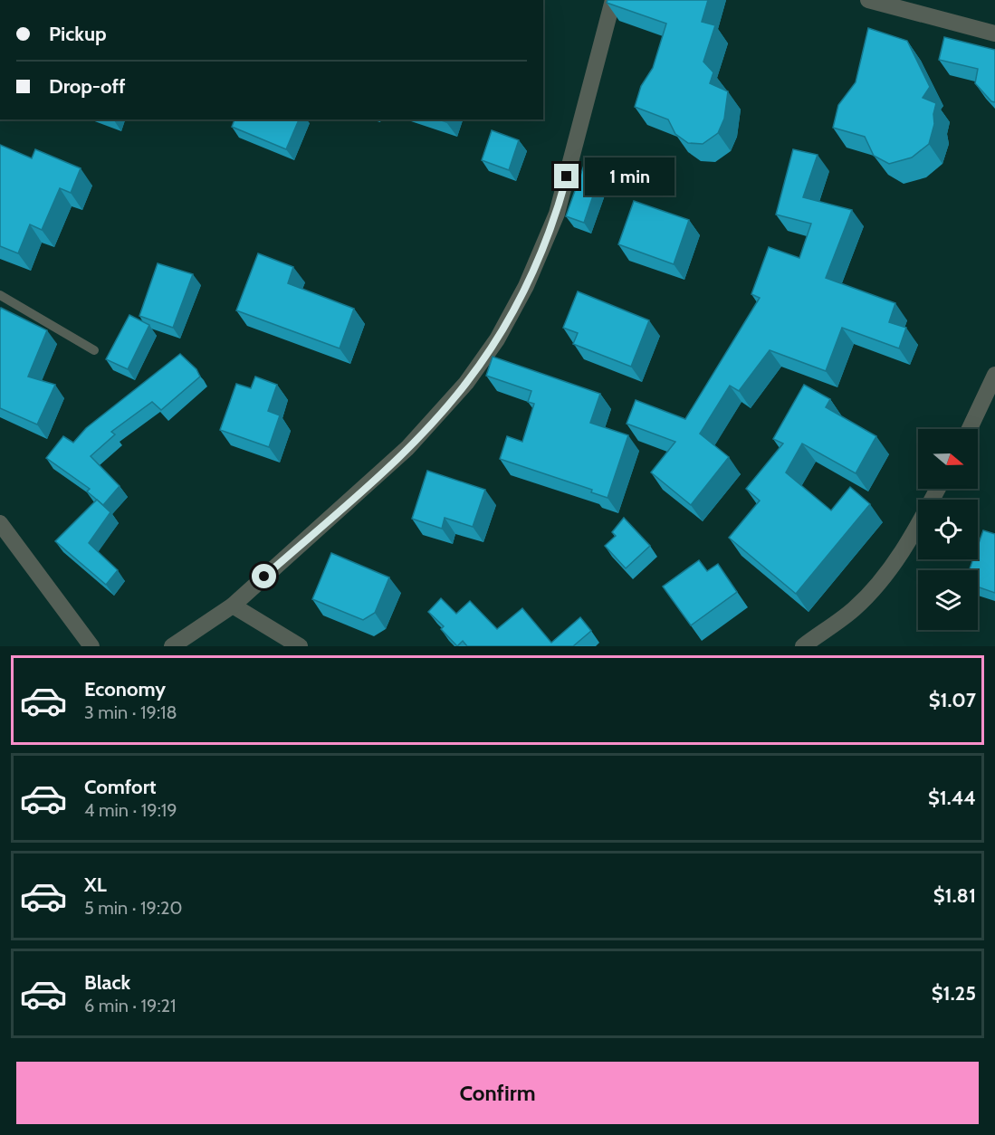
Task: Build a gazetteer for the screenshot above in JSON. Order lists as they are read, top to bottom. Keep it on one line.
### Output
{"north":"right","page":{"banner":["Pickup","Drop-off"],"bubble":"1 min","list":[{"name":"Economy","note":"3 min · 19:18","value":"$1.07"},{"name":"Comfort","note":"4 min · 19:19","value":"$1.44"},{"name":"XL","note":"5 min · 19:20","value":"$1.81"},{"name":"Black","note":"6 min · 19:21","value":"$1.25"}],"buttons":"Confirm"}}
